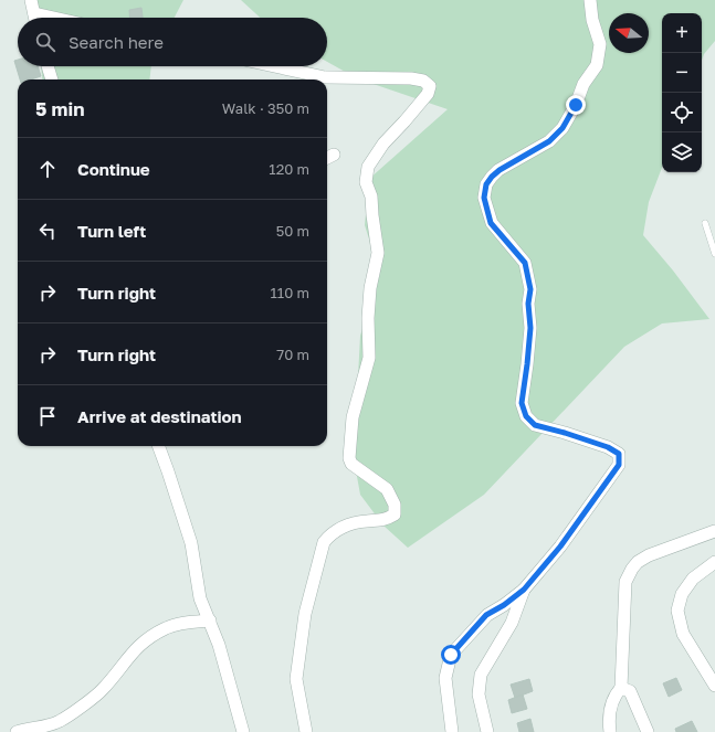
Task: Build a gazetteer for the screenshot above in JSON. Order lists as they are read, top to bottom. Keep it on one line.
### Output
{"north":"left","page":{"map_buttons":["+","−"],"search":"Search here","heading":["5 min","Walk · 350 m"],"list":[["Continue","120 m"],["Turn left","50 m"],["Turn right","110 m"],["Turn right","70 m"],"Arrive at destination"]}}
